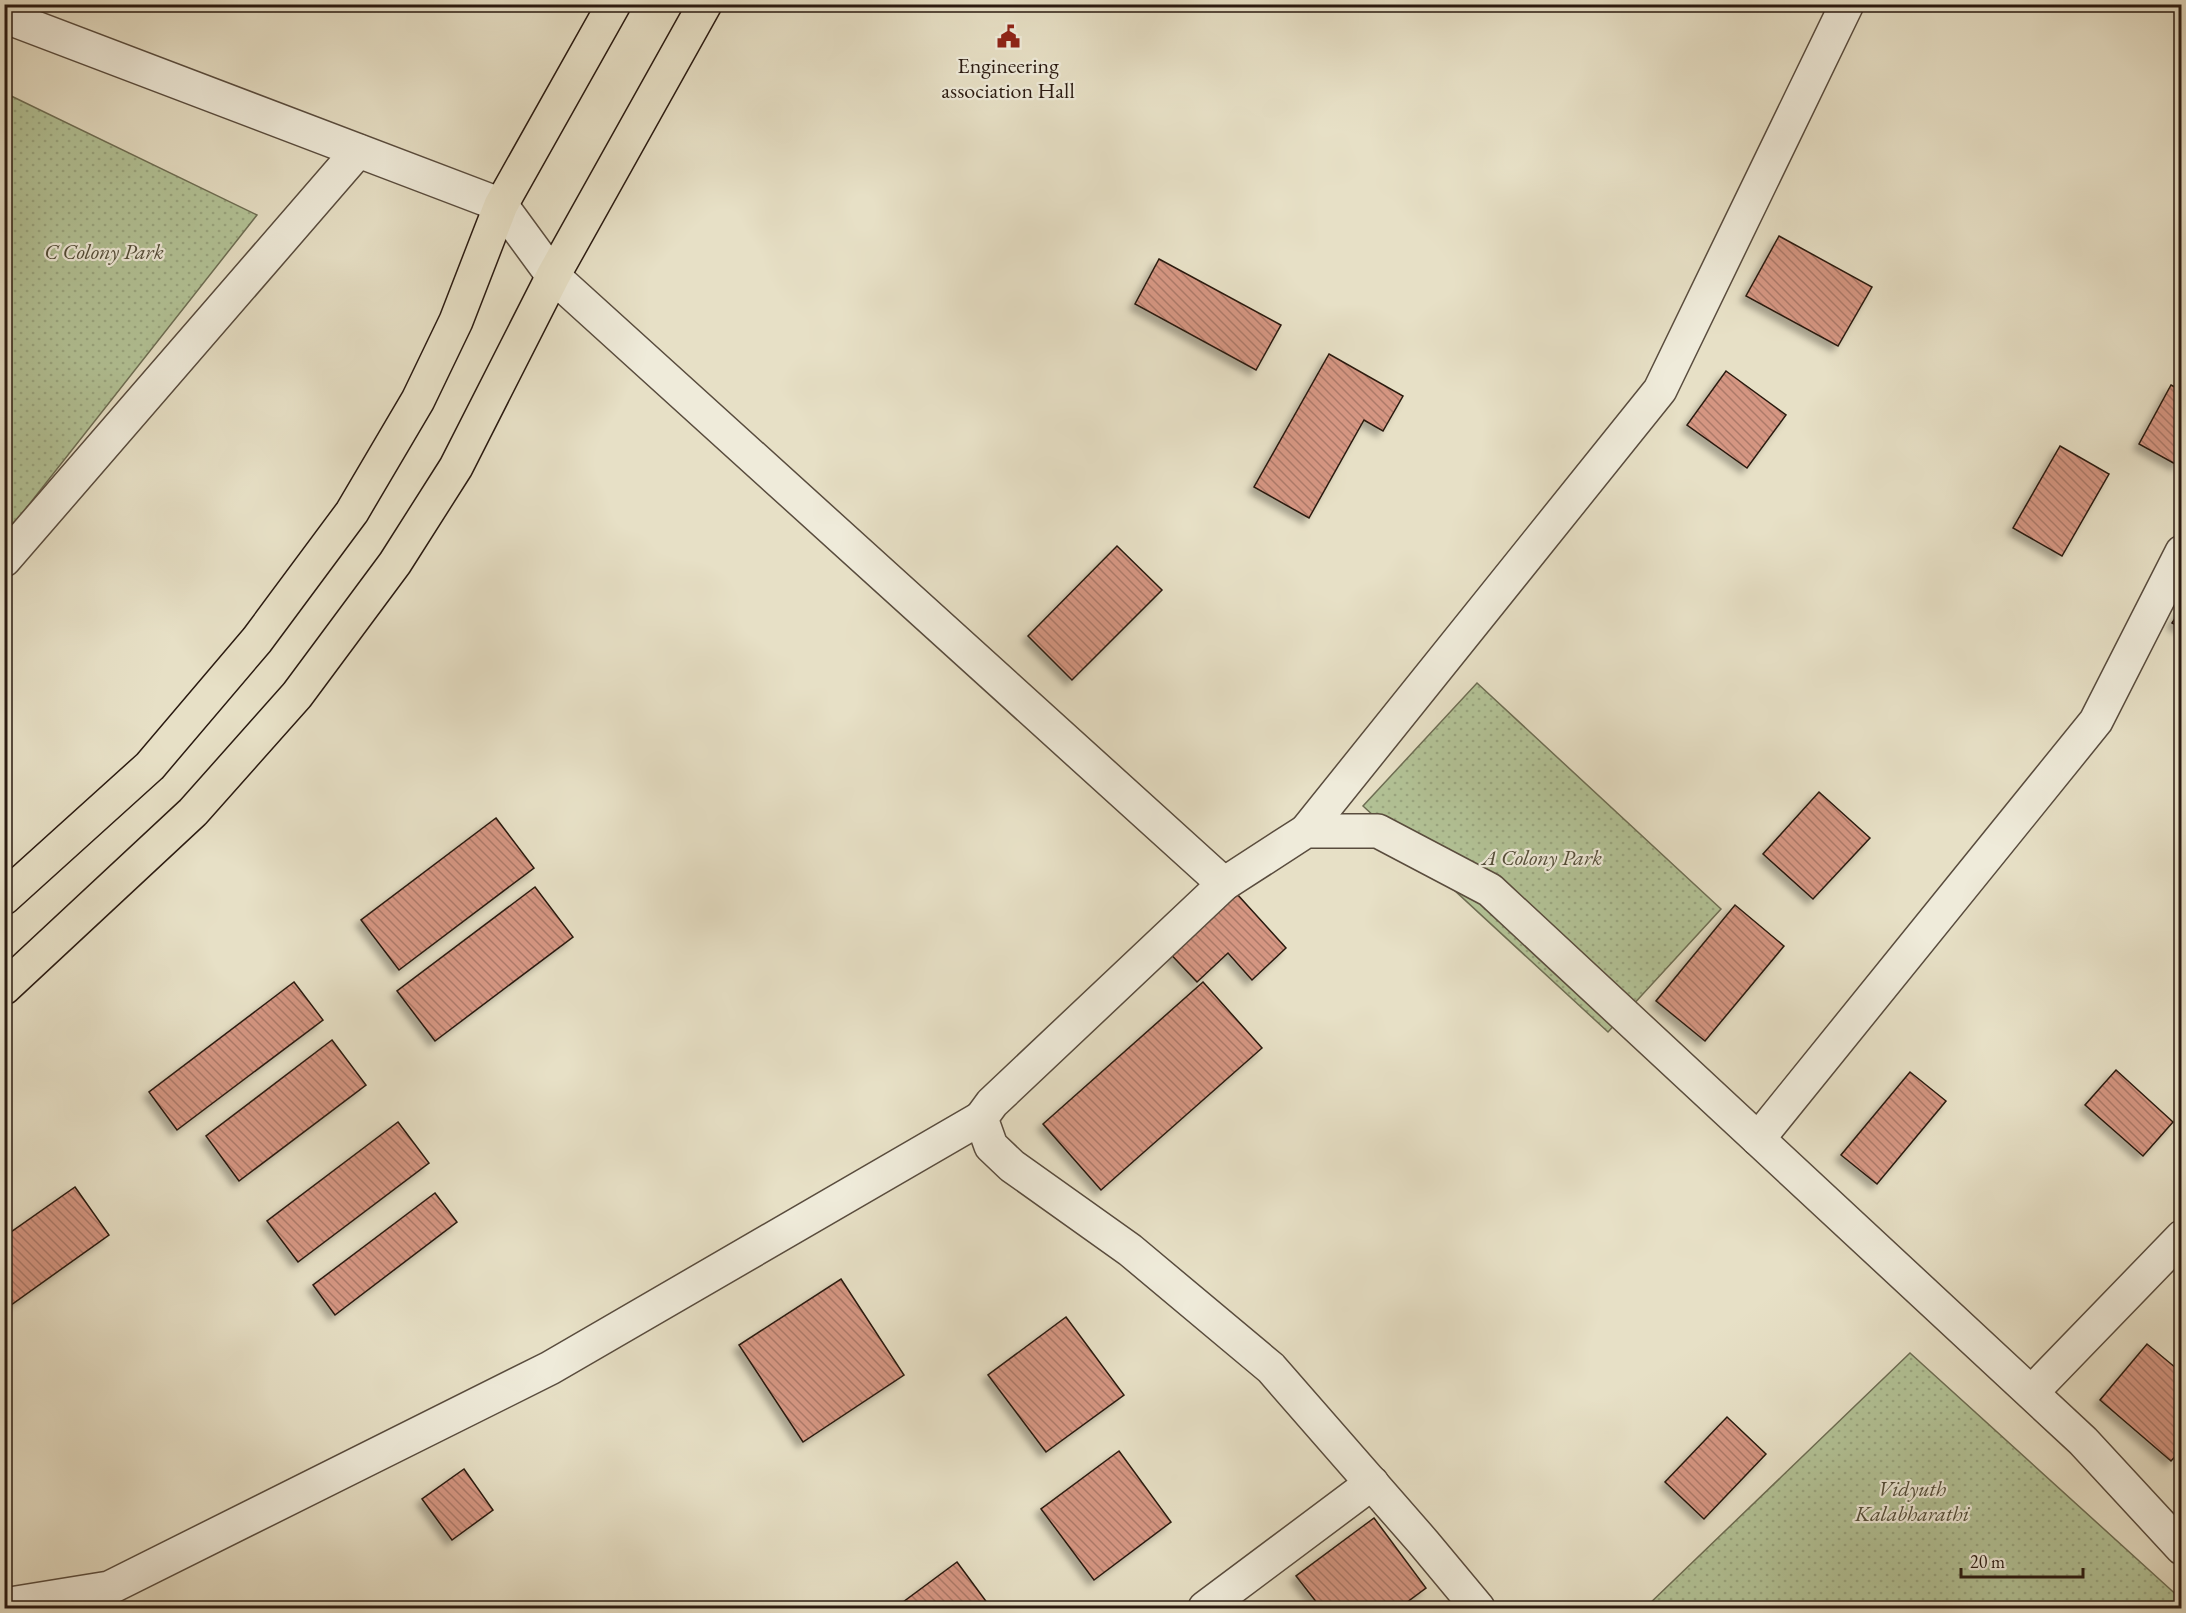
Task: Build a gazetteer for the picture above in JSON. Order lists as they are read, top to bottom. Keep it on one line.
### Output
{"parks":["C Colony Park","A Colony Park","Vidyuth Kalabharathi"],"places":{"public building":["Engineering association Hall"]},"scale_bar":"20 m"}
